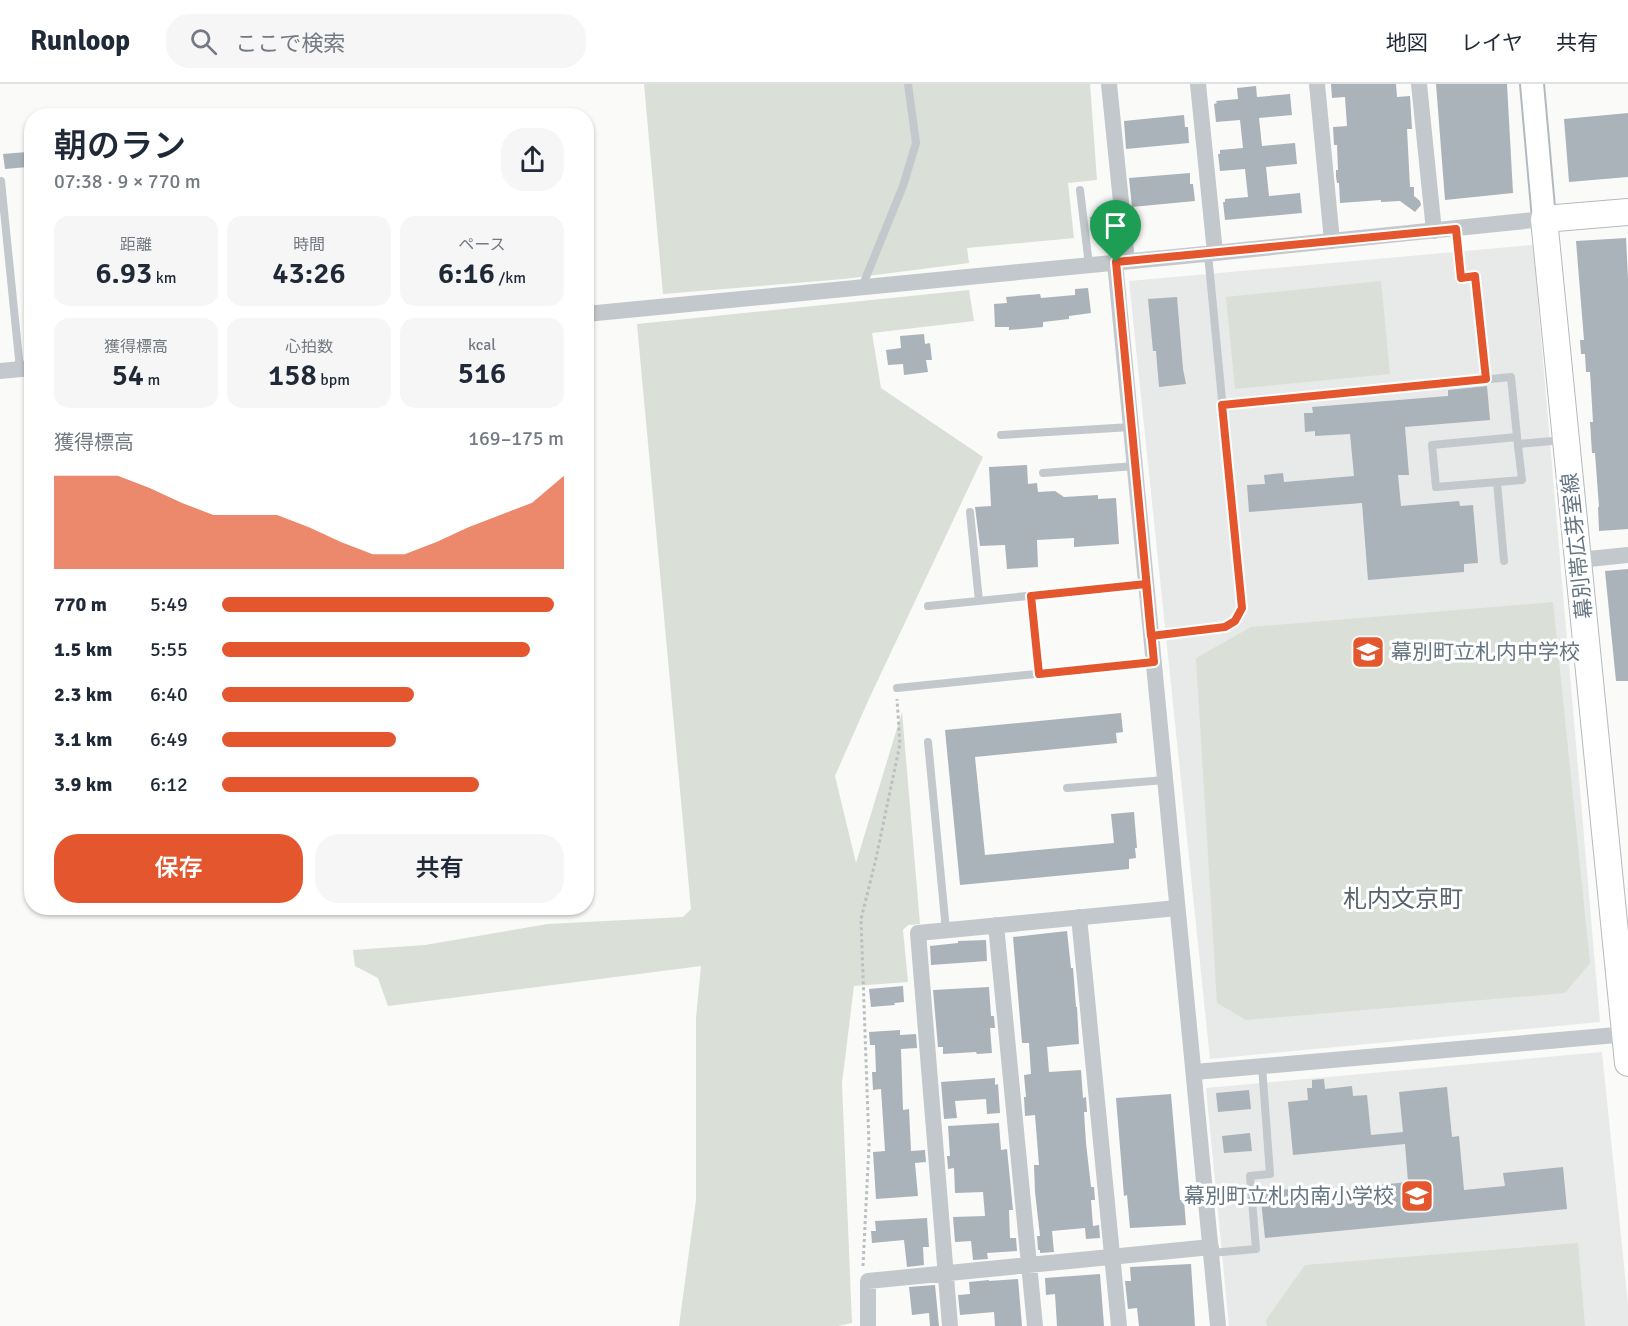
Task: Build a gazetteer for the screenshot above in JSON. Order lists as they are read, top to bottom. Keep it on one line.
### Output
{"streets":{"main road":["幕別帯広芽室線"]},"districts":["札内文京町"],"places":{"school or university":["幕別町立札内中学校","幕別町立札内南小学校"]},"page":{"header":"Runloop","search":"ここで検索","nav":["地図","レイヤ","共有"],"heading":["朝のラン","07:38 · 9 × 770 m"],"stats":[["距離","6.93 km"],["時間","43:26"],["ペース","6:16 /km"],["獲得標高","54 m"],["心拍数","158 bpm"],["kcal","516"]],"chart":["獲得標高","169–175 m"],"list":[{"name":"770 m","note":"5:49"},{"name":"1.5 km","note":"5:55"},{"name":"2.3 km","note":"6:40"},{"name":"3.1 km","note":"6:49"},{"name":"3.9 km","note":"6:12"}],"buttons":["保存","共有"]}}
